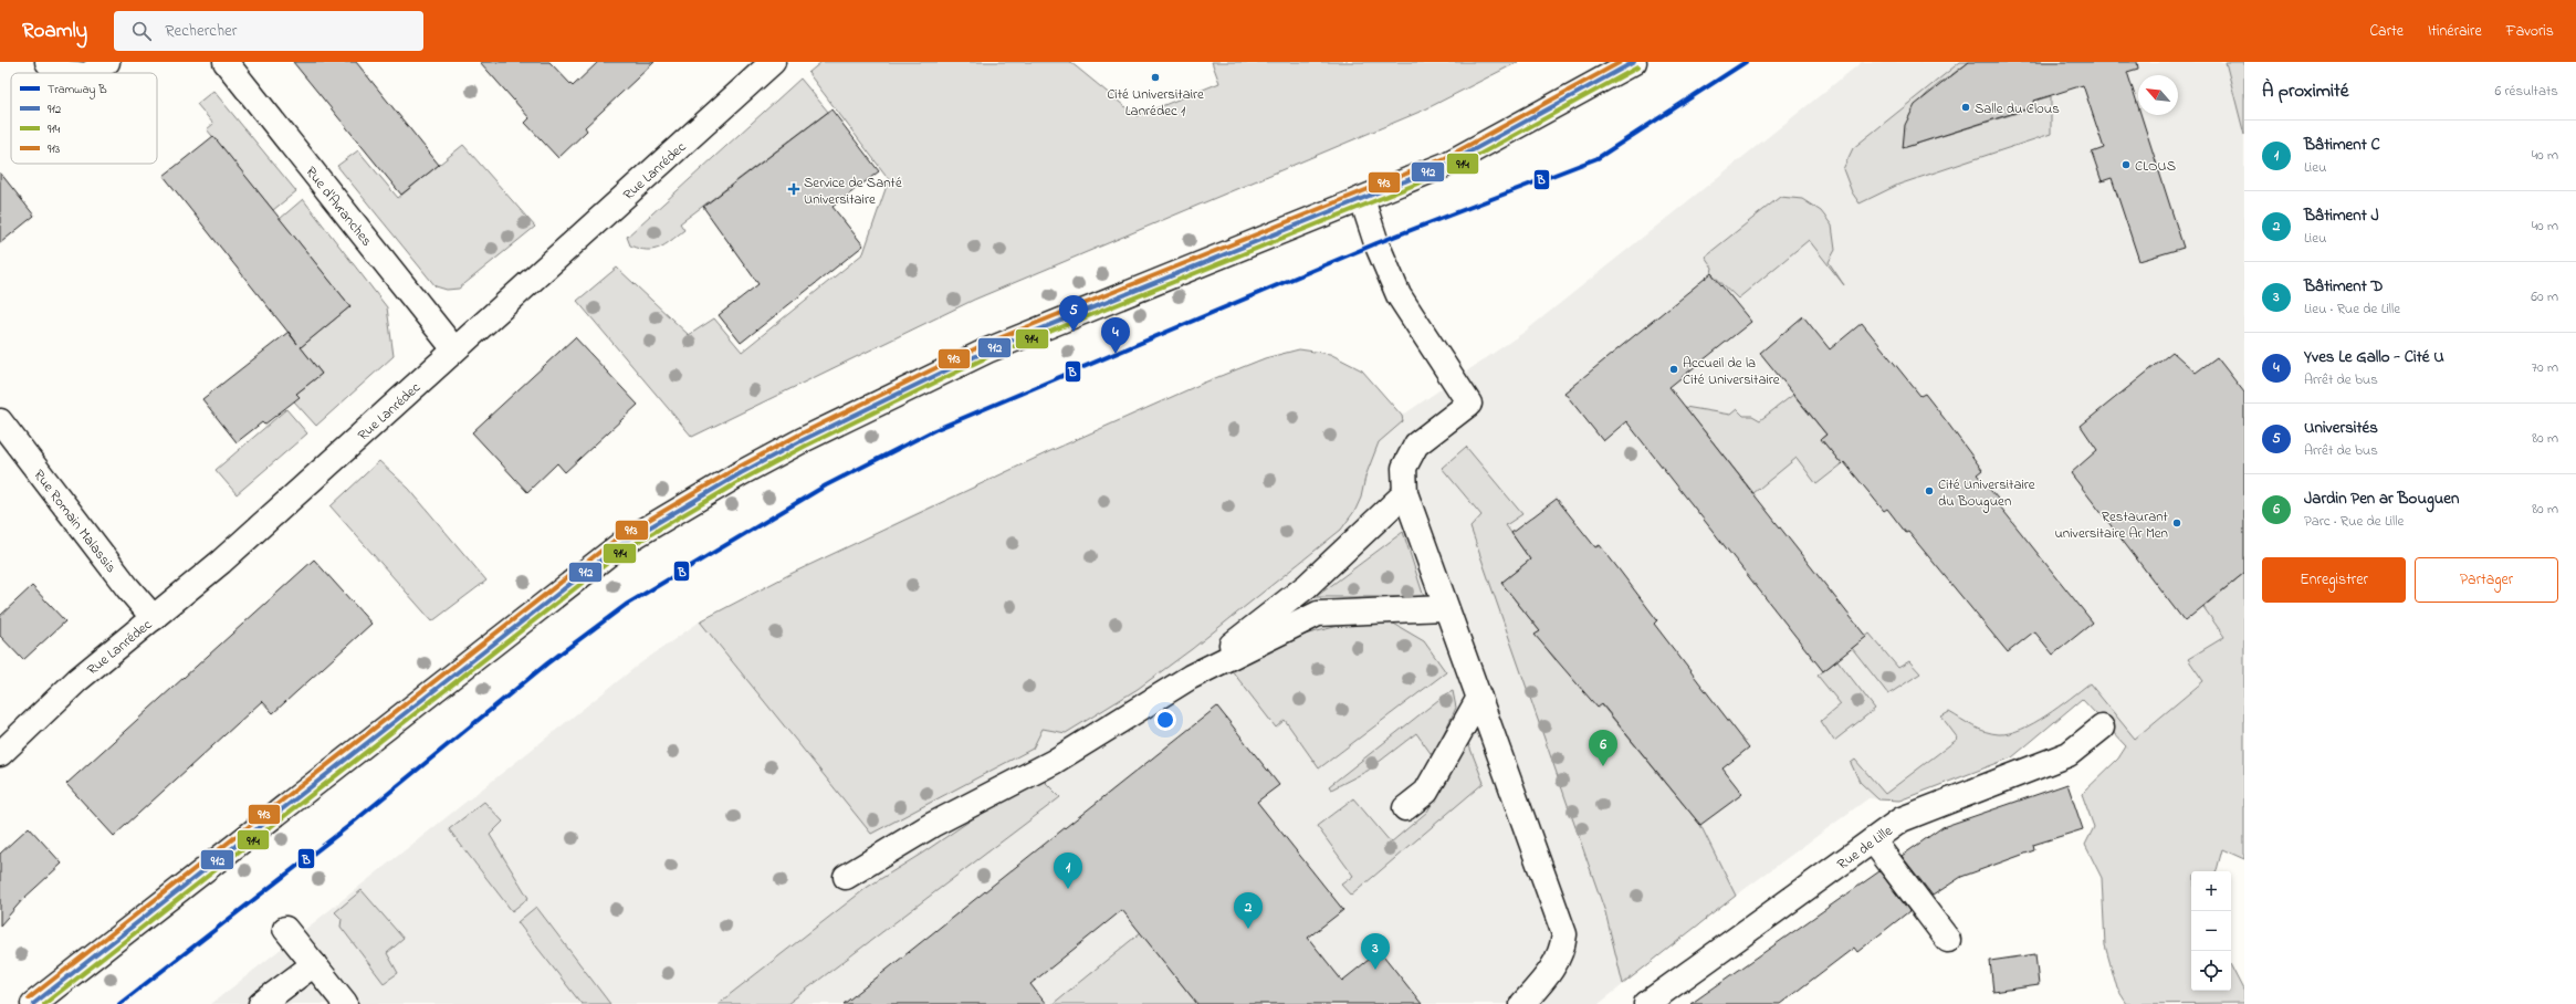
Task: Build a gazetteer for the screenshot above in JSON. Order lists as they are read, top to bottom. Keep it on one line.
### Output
{"streets":{"street":["Rue Lanrédec","Rue d'Avranches","Rue Romain Malassis","Rue de Lille"]},"crossings":[["Rue Lanrédec","Rue d'Avranches"],["Rue Lanrédec","Rue Romain Malassis"]],"places":{"other":["Cité Universitaire Lanrédec 1","Salle du Clous","CLOUS","Accueil de la Cité Universitaire","Cité Universitaire du Bouguen","Restaurant universitaire Ar Men"],"health":["Service de Santé Universitaire"]},"lines":["tram line B","transit line 912","transit line 913","transit line 914"],"legend":["Tramway B","912","914","913"],"north":"top left","page":{"header":"Roamly","search":"Rechercher","nav":["Carte","Itinéraire","Favoris"],"heading":["À proximité","6 résultats"],"list":[{"mark":"1","name":"Bâtiment C","note":"Lieu","value":"40 m"},{"mark":"2","name":"Bâtiment J","note":"Lieu","value":"40 m"},{"mark":"3","name":"Bâtiment D","note":"Lieu · Rue de Lille","value":"60 m"},{"mark":"4","name":"Yves Le Gallo - Cité U","note":"Arrêt de bus","value":"70 m"},{"mark":"5","name":"Universités","note":"Arrêt de bus","value":"80 m"},{"mark":"6","name":"Jardin Pen ar Bouguen","note":"Parc · Rue de Lille","value":"80 m"}],"pins":["5","4","6","1","2","3"],"buttons":["Enregistrer","Partager"],"map_buttons":["+","−"]}}
